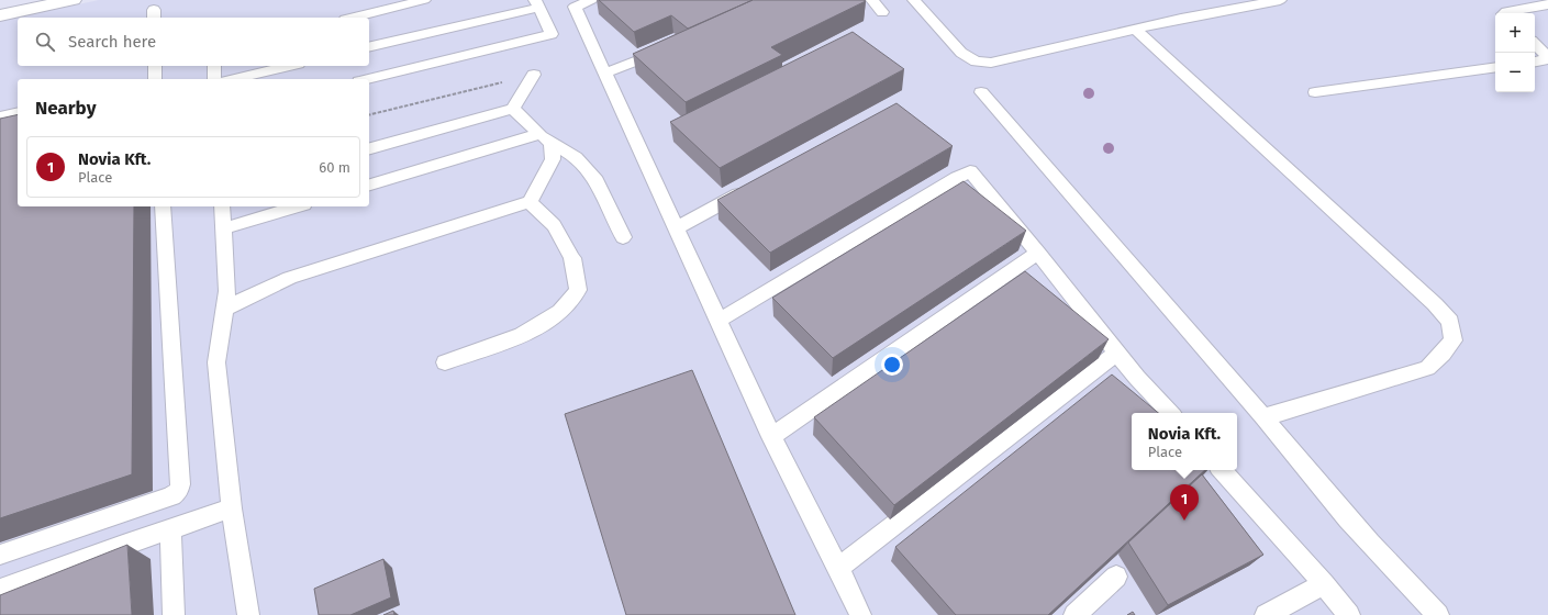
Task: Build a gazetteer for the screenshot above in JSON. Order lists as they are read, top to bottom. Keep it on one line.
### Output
{"page":{"map_buttons":["+","−"],"search":"Search here","heading":"Nearby","list":[{"mark":"1","name":"Novia Kft.","note":"Place","value":"60 m"}],"popup":["Novia Kft.","Place"],"pins":"1"}}
